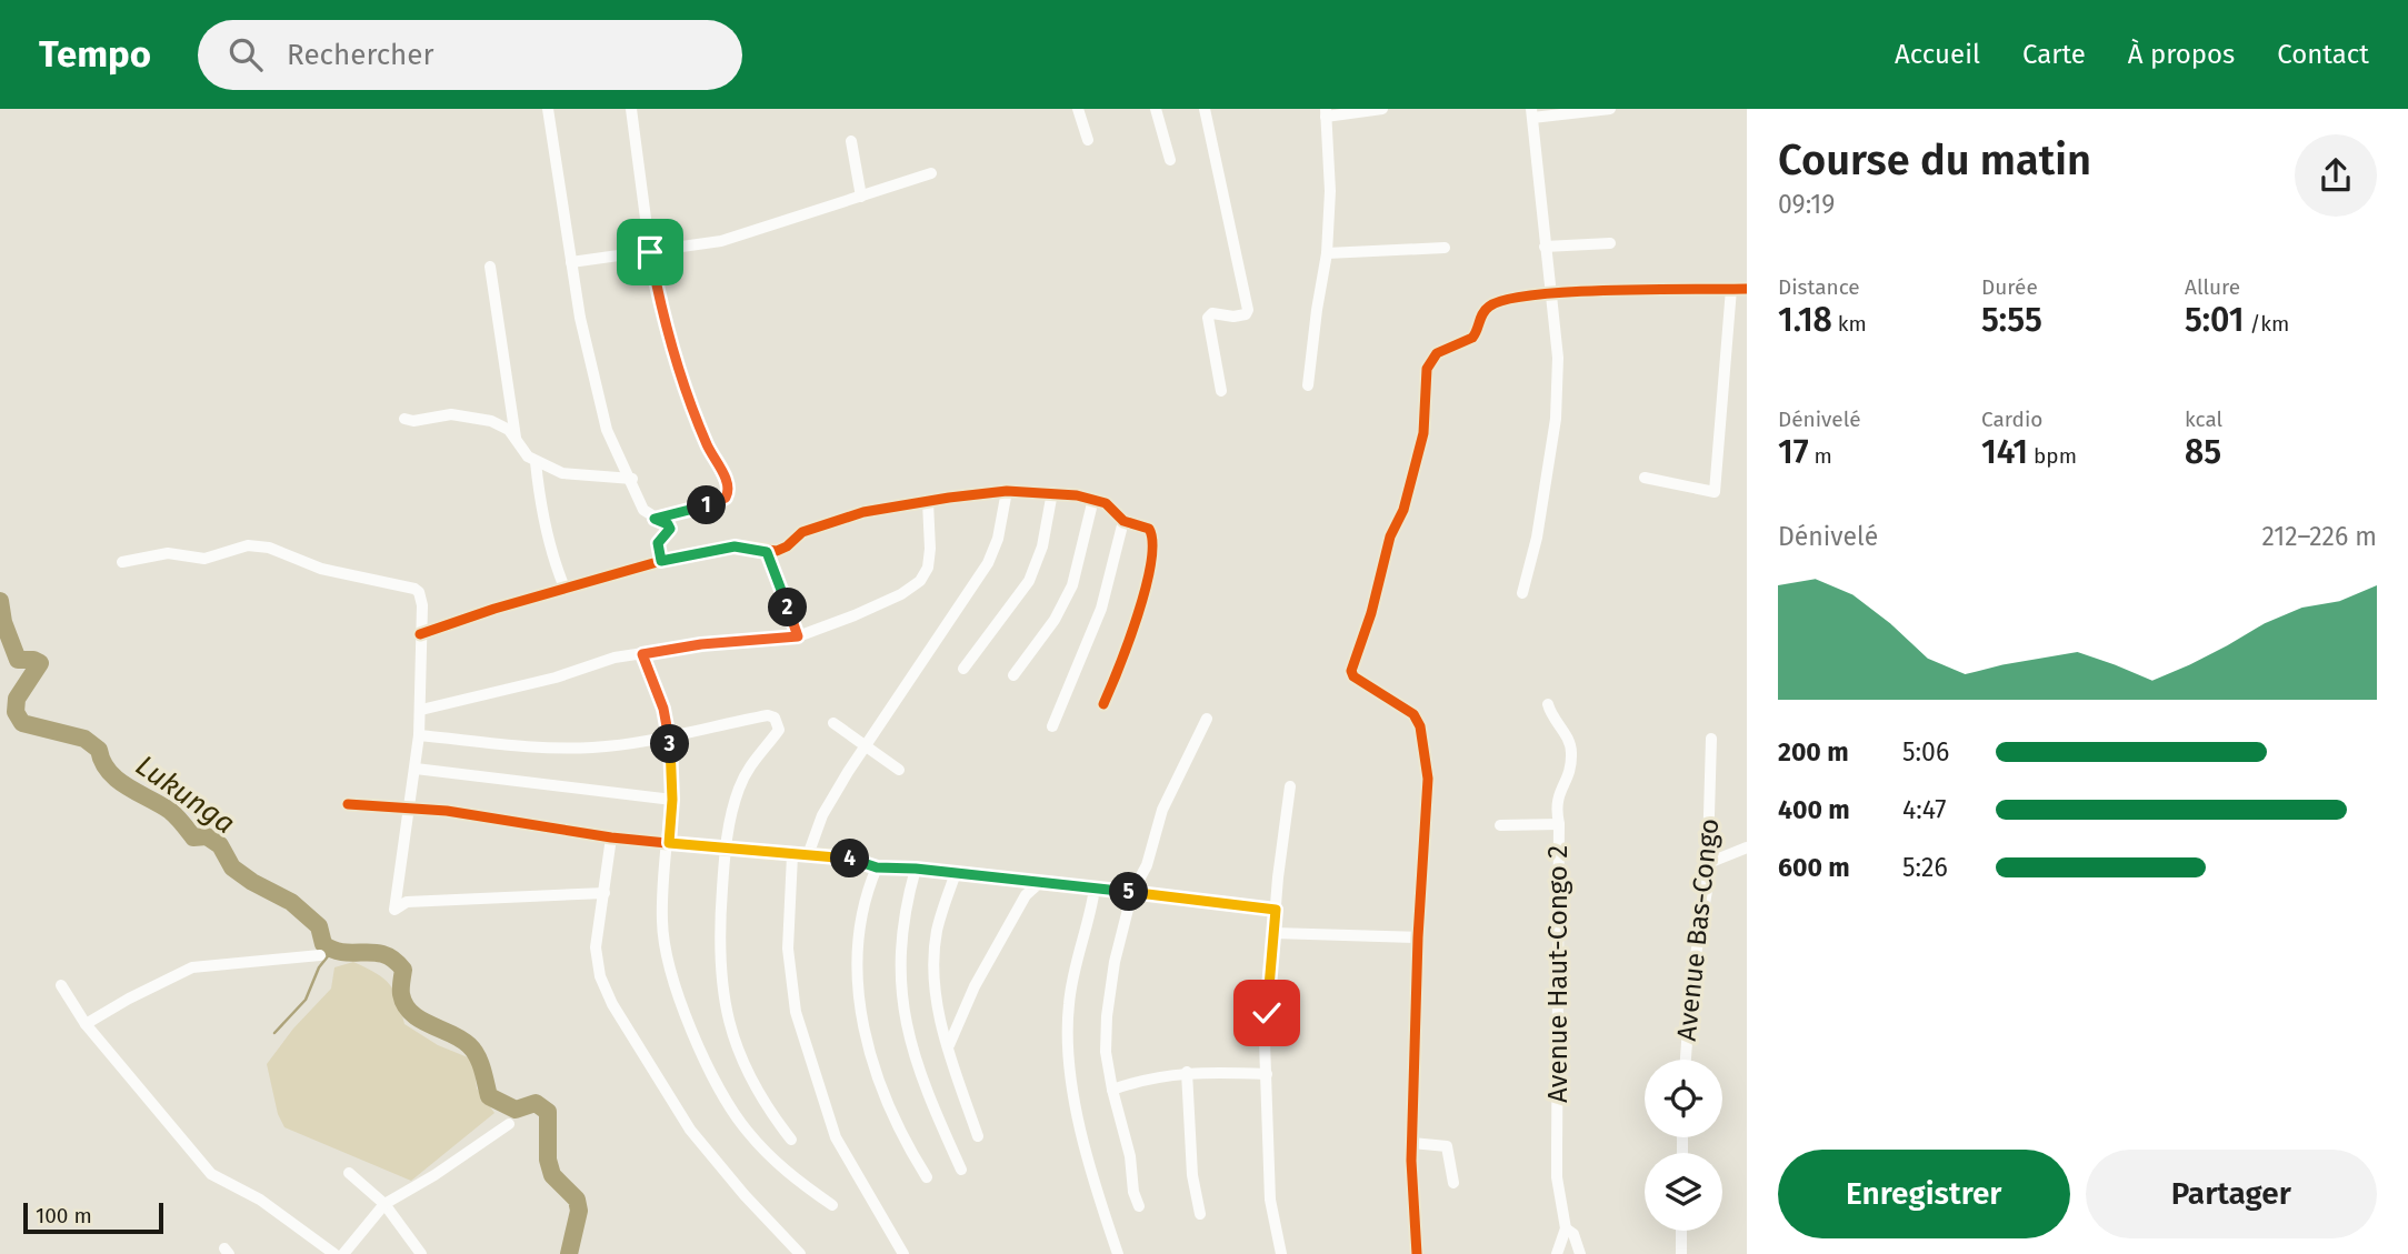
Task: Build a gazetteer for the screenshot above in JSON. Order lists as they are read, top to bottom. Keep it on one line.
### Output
{"streets":{"street":["Avenue Bas-Congo","Avenue Haut-Congo 2"]},"water":["Lukunga"],"scale_bar":"100 m","page":{"header":"Tempo","search":"Rechercher","nav":["Accueil","Carte","À propos","Contact"],"heading":["Course du matin","09:19"],"stats":[["Distance","1.18 km"],["Durée","5:55"],["Allure","5:01 /km"],["Dénivelé","17 m"],["Cardio","141 bpm"],["kcal","85"]],"pins":["1","2","3","4","5"],"chart":["Dénivelé","212–226 m"],"list":[{"name":"200 m","note":"5:06"},{"name":"400 m","note":"4:47"},{"name":"600 m","note":"5:26"}],"buttons":["Enregistrer","Partager"],"scale":"100 m"}}
